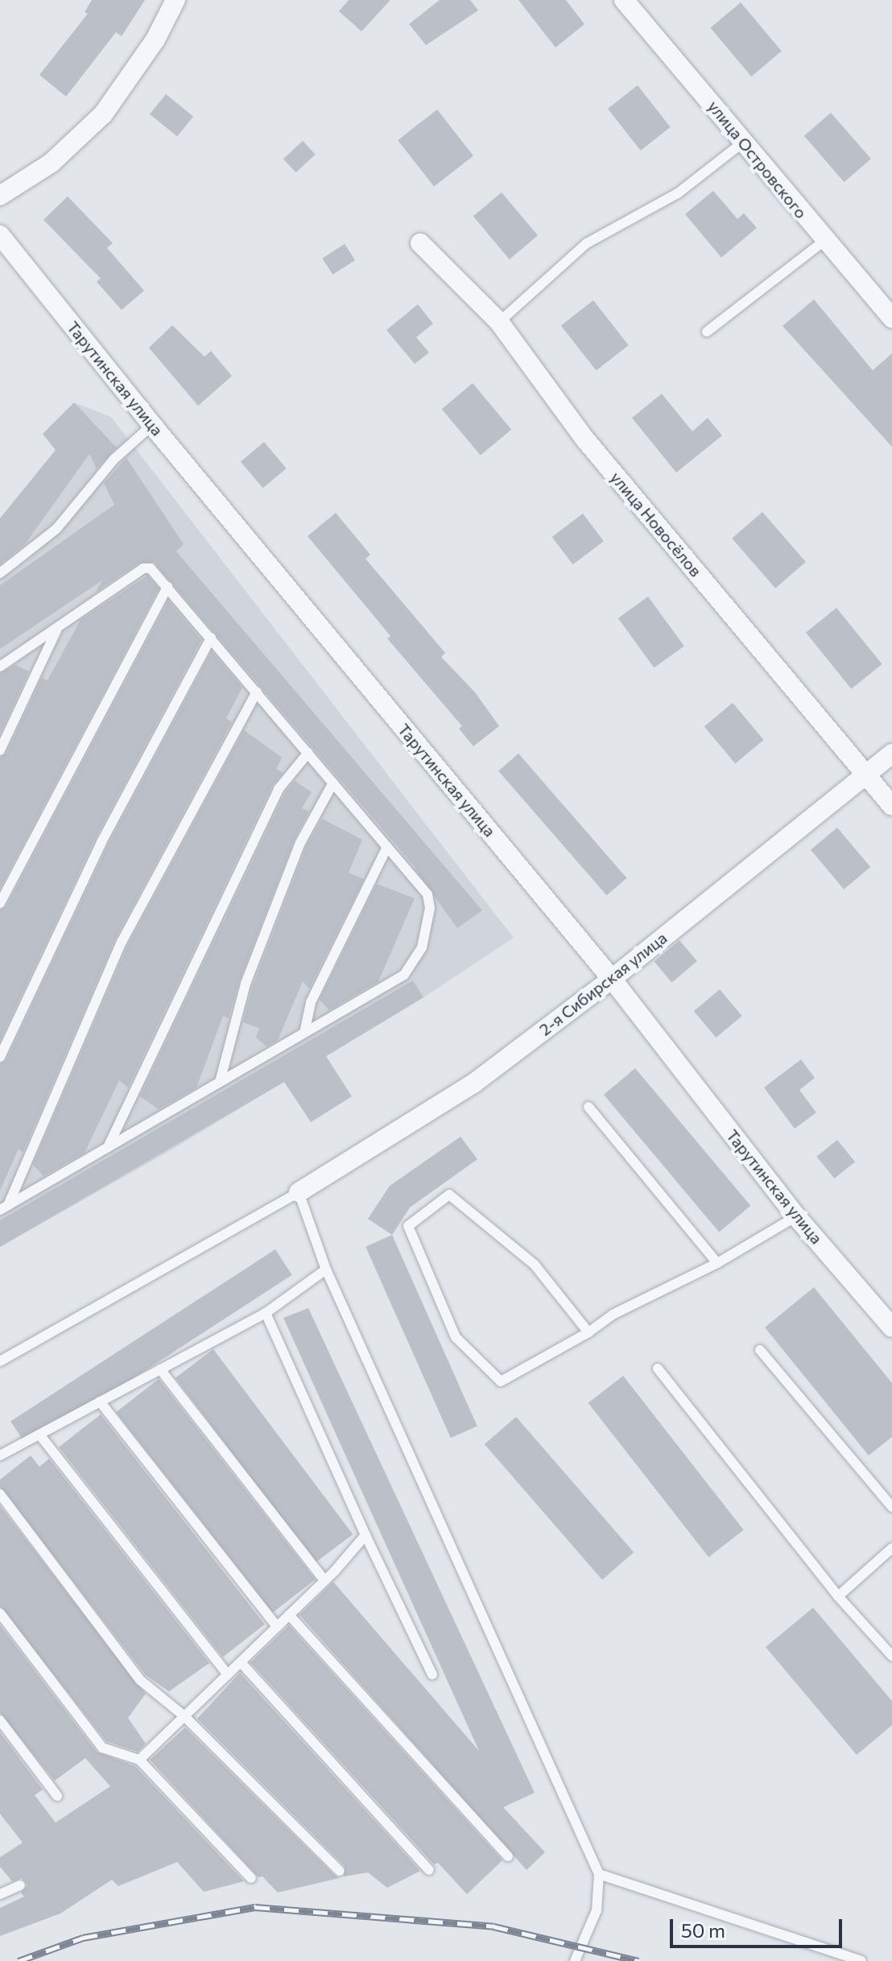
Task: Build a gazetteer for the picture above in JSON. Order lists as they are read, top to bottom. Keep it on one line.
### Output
{"streets":{"street":["улица Островского","Тарутинская улица","улица Новосёлов","2-я Сибирская улица"]},"crossings":[["Тарутинская улица","2-я Сибирская улица"],["улица Новосёлов","2-я Сибирская улица"]],"scale_bar":"50 m"}
